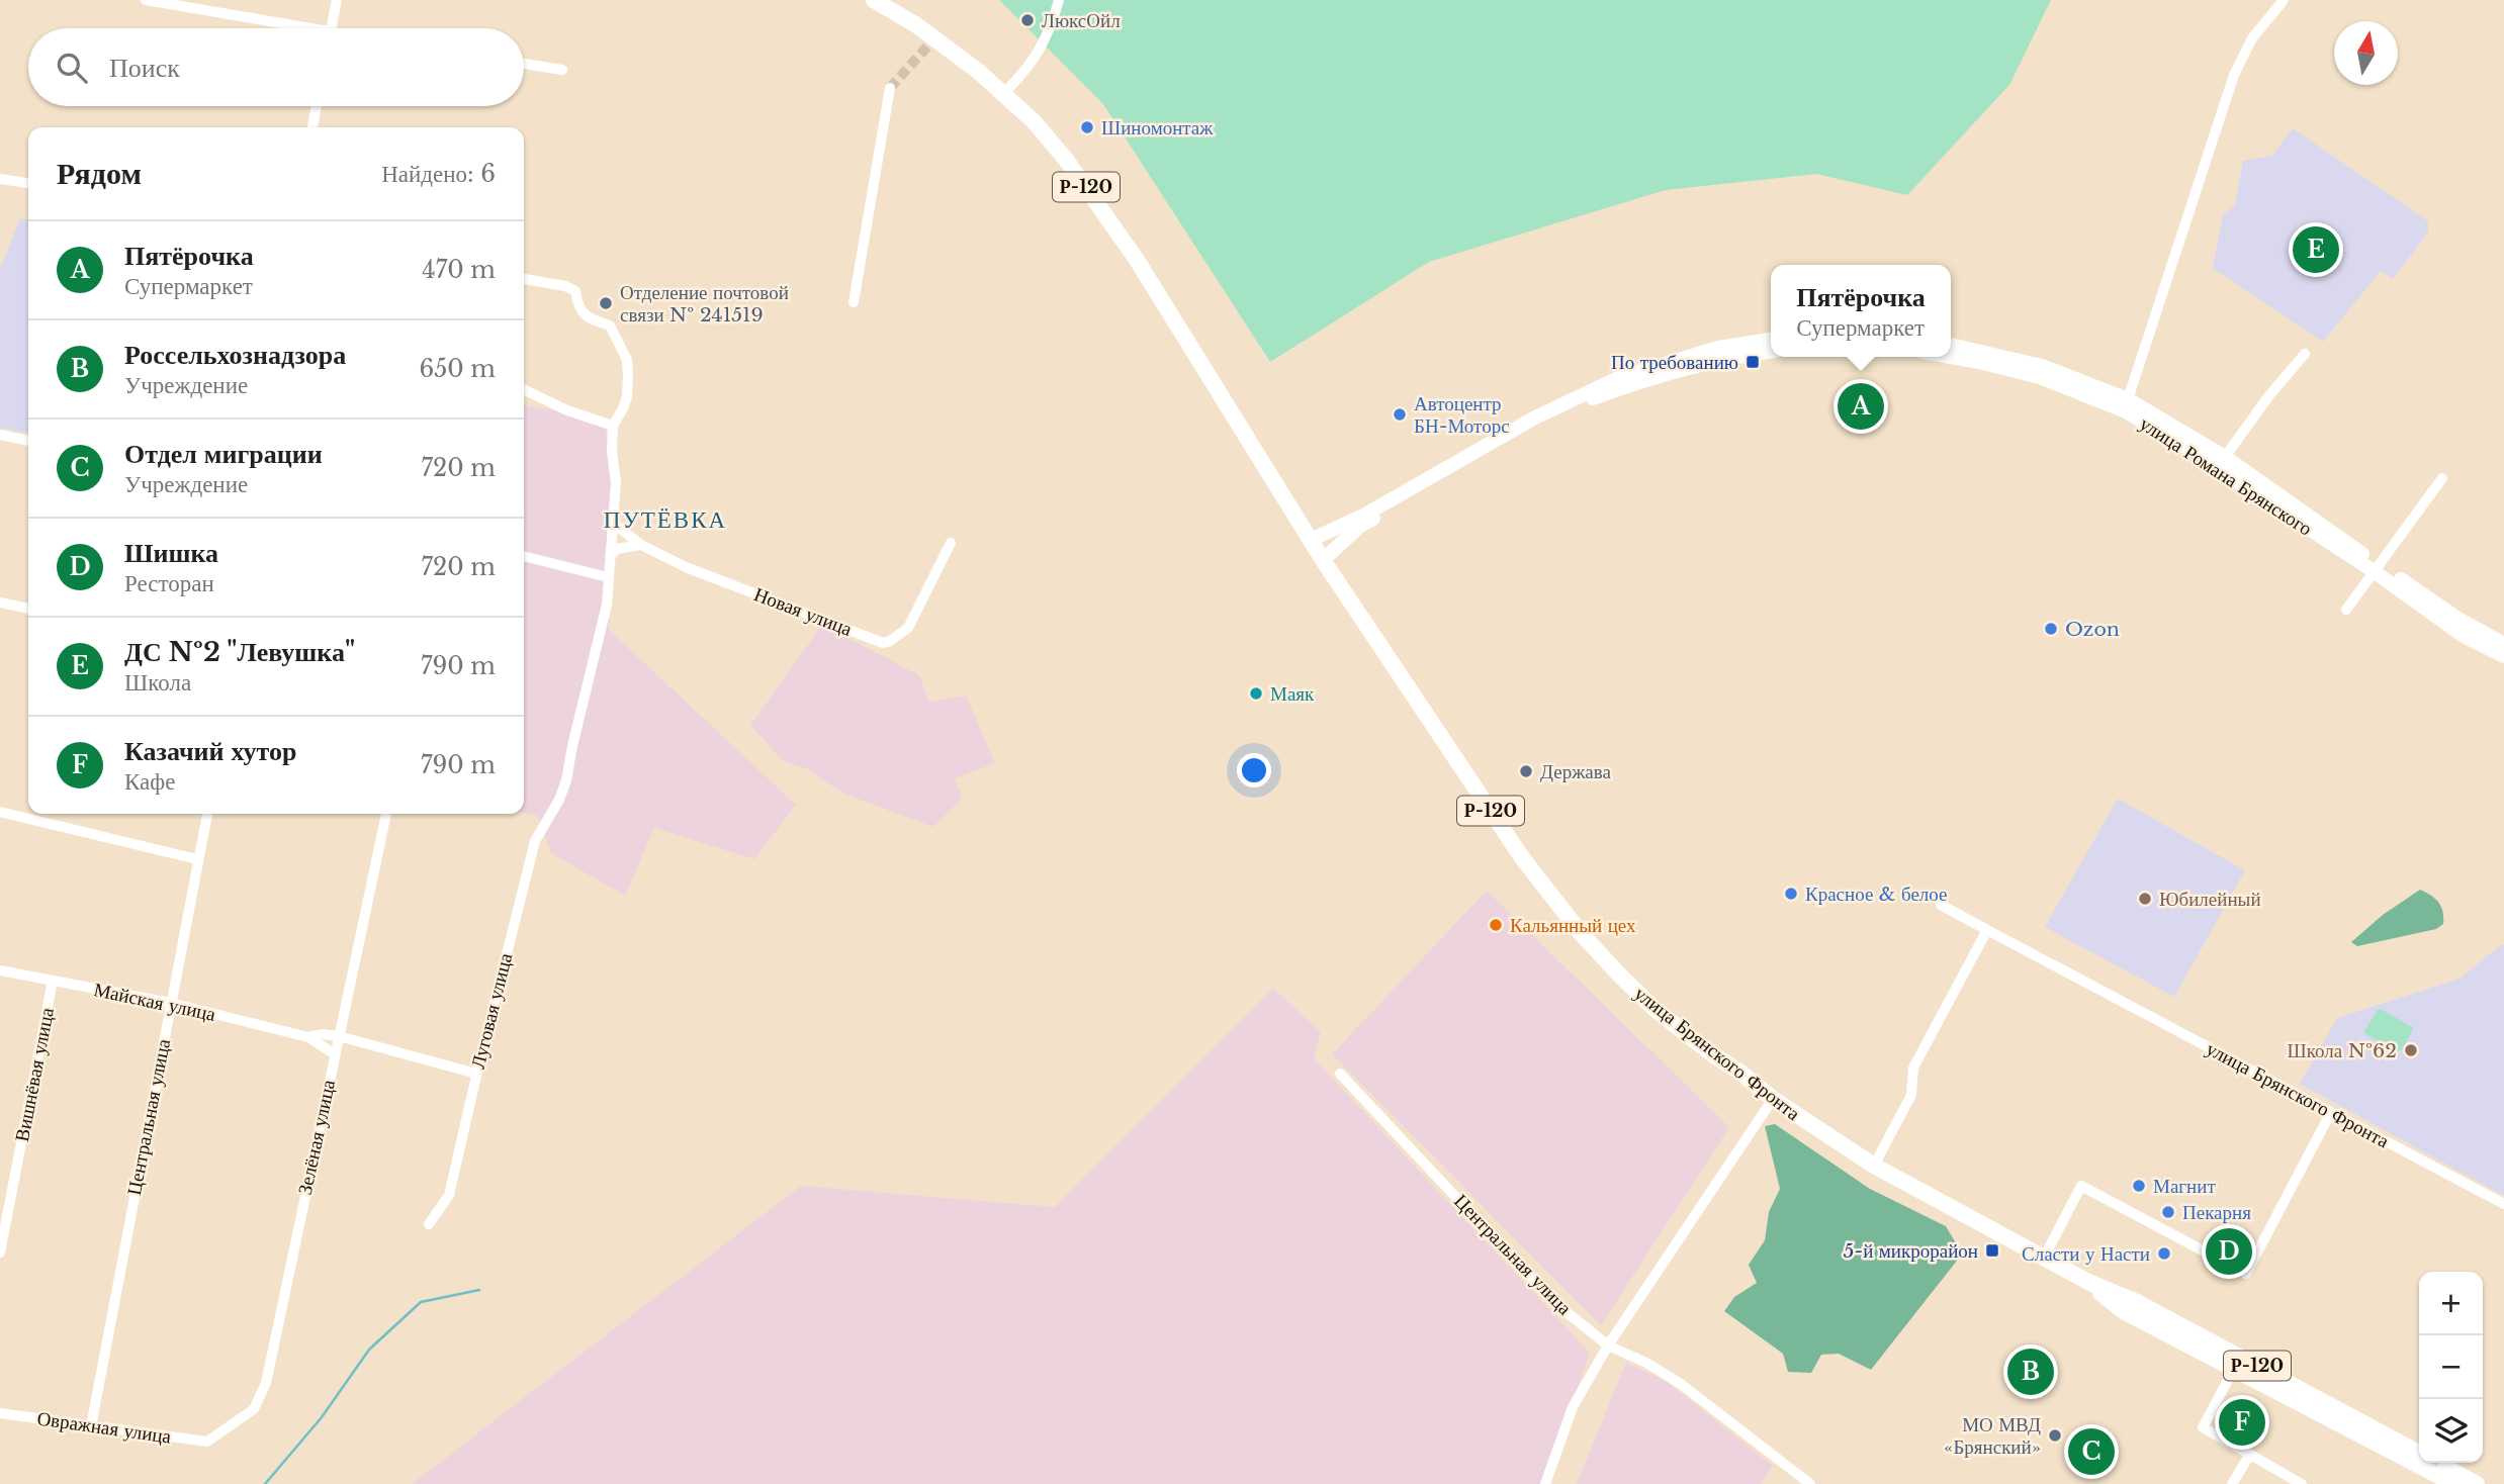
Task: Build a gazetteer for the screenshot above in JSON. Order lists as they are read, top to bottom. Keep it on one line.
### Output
{"streets":{"main road":["Р-120","улица Романа Брянского","улица Брянского Фронта"],"street":["Новая улица","Майская улица","Луговая улица","Вишнёвая улица","Центральная улица","Зелёная улица","Овражная улица"]},"crossings":[["Р-120","улица Брянского Фронта"],["Новая улица","Луговая улица"],["Майская улица","Вишнёвая улица"],["Майская улица","Центральная улица"],["Центральная улица","Овражная улица"],["Зелёная улица","Овражная улица"]],"districts":["ПУТЁВКА"],"places":{"other":["ЛюксОйл","Шиномонтаж","Отделение почтовой связи № 241519","Автоцентр БН-Моторс","Ozon","Маяк","Держава","Красное & белое","Юбилейный","Кальянный цех","Школа №62","Магнит","Пекарня","Сласти у Насти","МО МВД «Брянский»"],"transit":["По требованию","5-й микрорайон"]},"north":"top","page":{"search":"Поиск","heading":["Рядом","Найдено: 6"],"list":[{"mark":"A","name":"Пятёрочка","note":"Супермаркет","value":"470 m"},{"mark":"B","name":"Россельхознадзора","note":"Учреждение","value":"650 m"},{"mark":"C","name":"Отдел миграции","note":"Учреждение","value":"720 m"},{"mark":"D","name":"Шишка","note":"Ресторан","value":"720 m"},{"mark":"E","name":"ДС №2 \"Левушка\"","note":"Школа","value":"790 m"},{"mark":"F","name":"Казачий хутор","note":"Кафе","value":"790 m"}],"pins":["E","A","D","B","F","C"],"popup":["Пятёрочка","Супермаркет"],"map_buttons":["+","−"]}}
